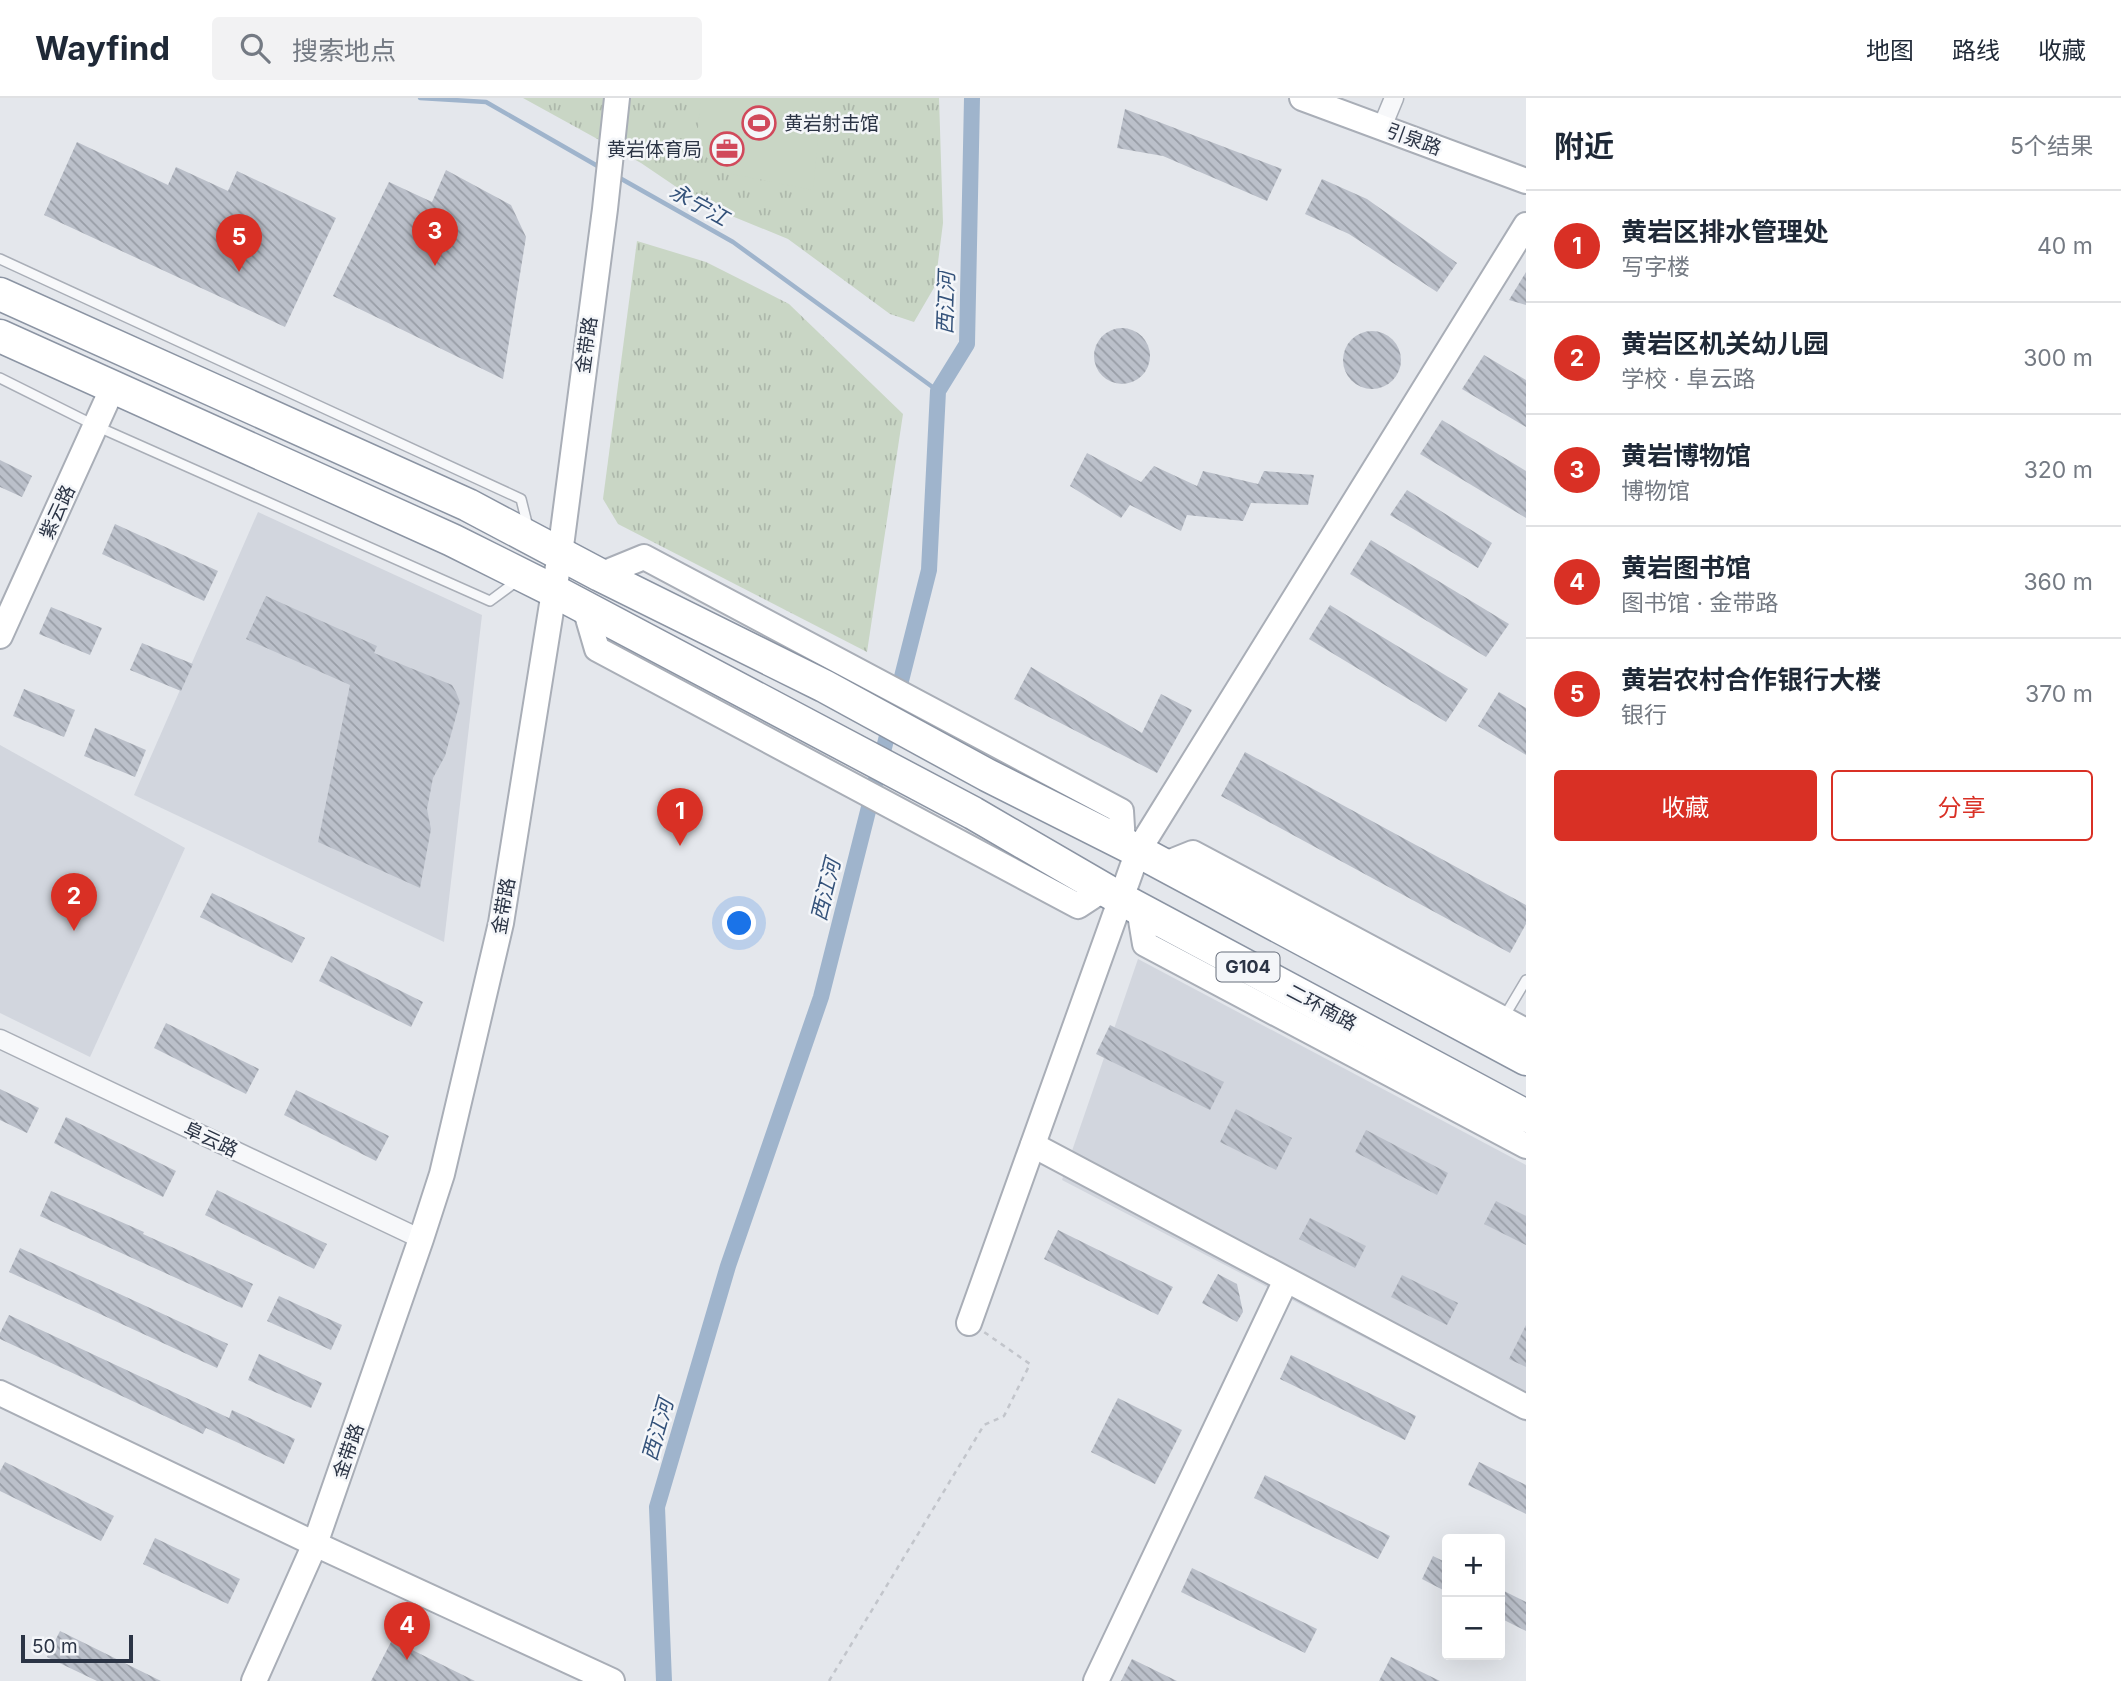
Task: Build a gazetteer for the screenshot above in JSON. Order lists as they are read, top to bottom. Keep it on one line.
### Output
{"streets":{"highway":["G104","二环南路"],"street":["引泉路","金带路","紫云路","阜云路"]},"crossings":[["金带路","二环南路"],["金带路","阜云路"],["紫云路","二环南路"]],"water":["永宁江","西江河"],"places":{"sports":["黄岩射击馆"],"office":["黄岩体育局"]},"scale_bar":"50 m","page":{"header":"Wayfind","search":"搜索地点","nav":["地图","路线","收藏"],"heading":["附近","5个结果"],"list":[{"mark":"1","name":"黄岩区排水管理处","note":"写字楼","value":"40 m"},{"mark":"2","name":"黄岩区机关幼儿园","note":"学校 · 阜云路","value":"300 m"},{"mark":"3","name":"黄岩博物馆","note":"博物馆","value":"320 m"},{"mark":"4","name":"黄岩图书馆","note":"图书馆 · 金带路","value":"360 m"},{"mark":"5","name":"黄岩农村合作银行大楼","note":"银行","value":"370 m"}],"pins":["3","5","1","2","4"],"buttons":["收藏","分享"],"map_buttons":["+","−"],"scale":"50 m"}}
